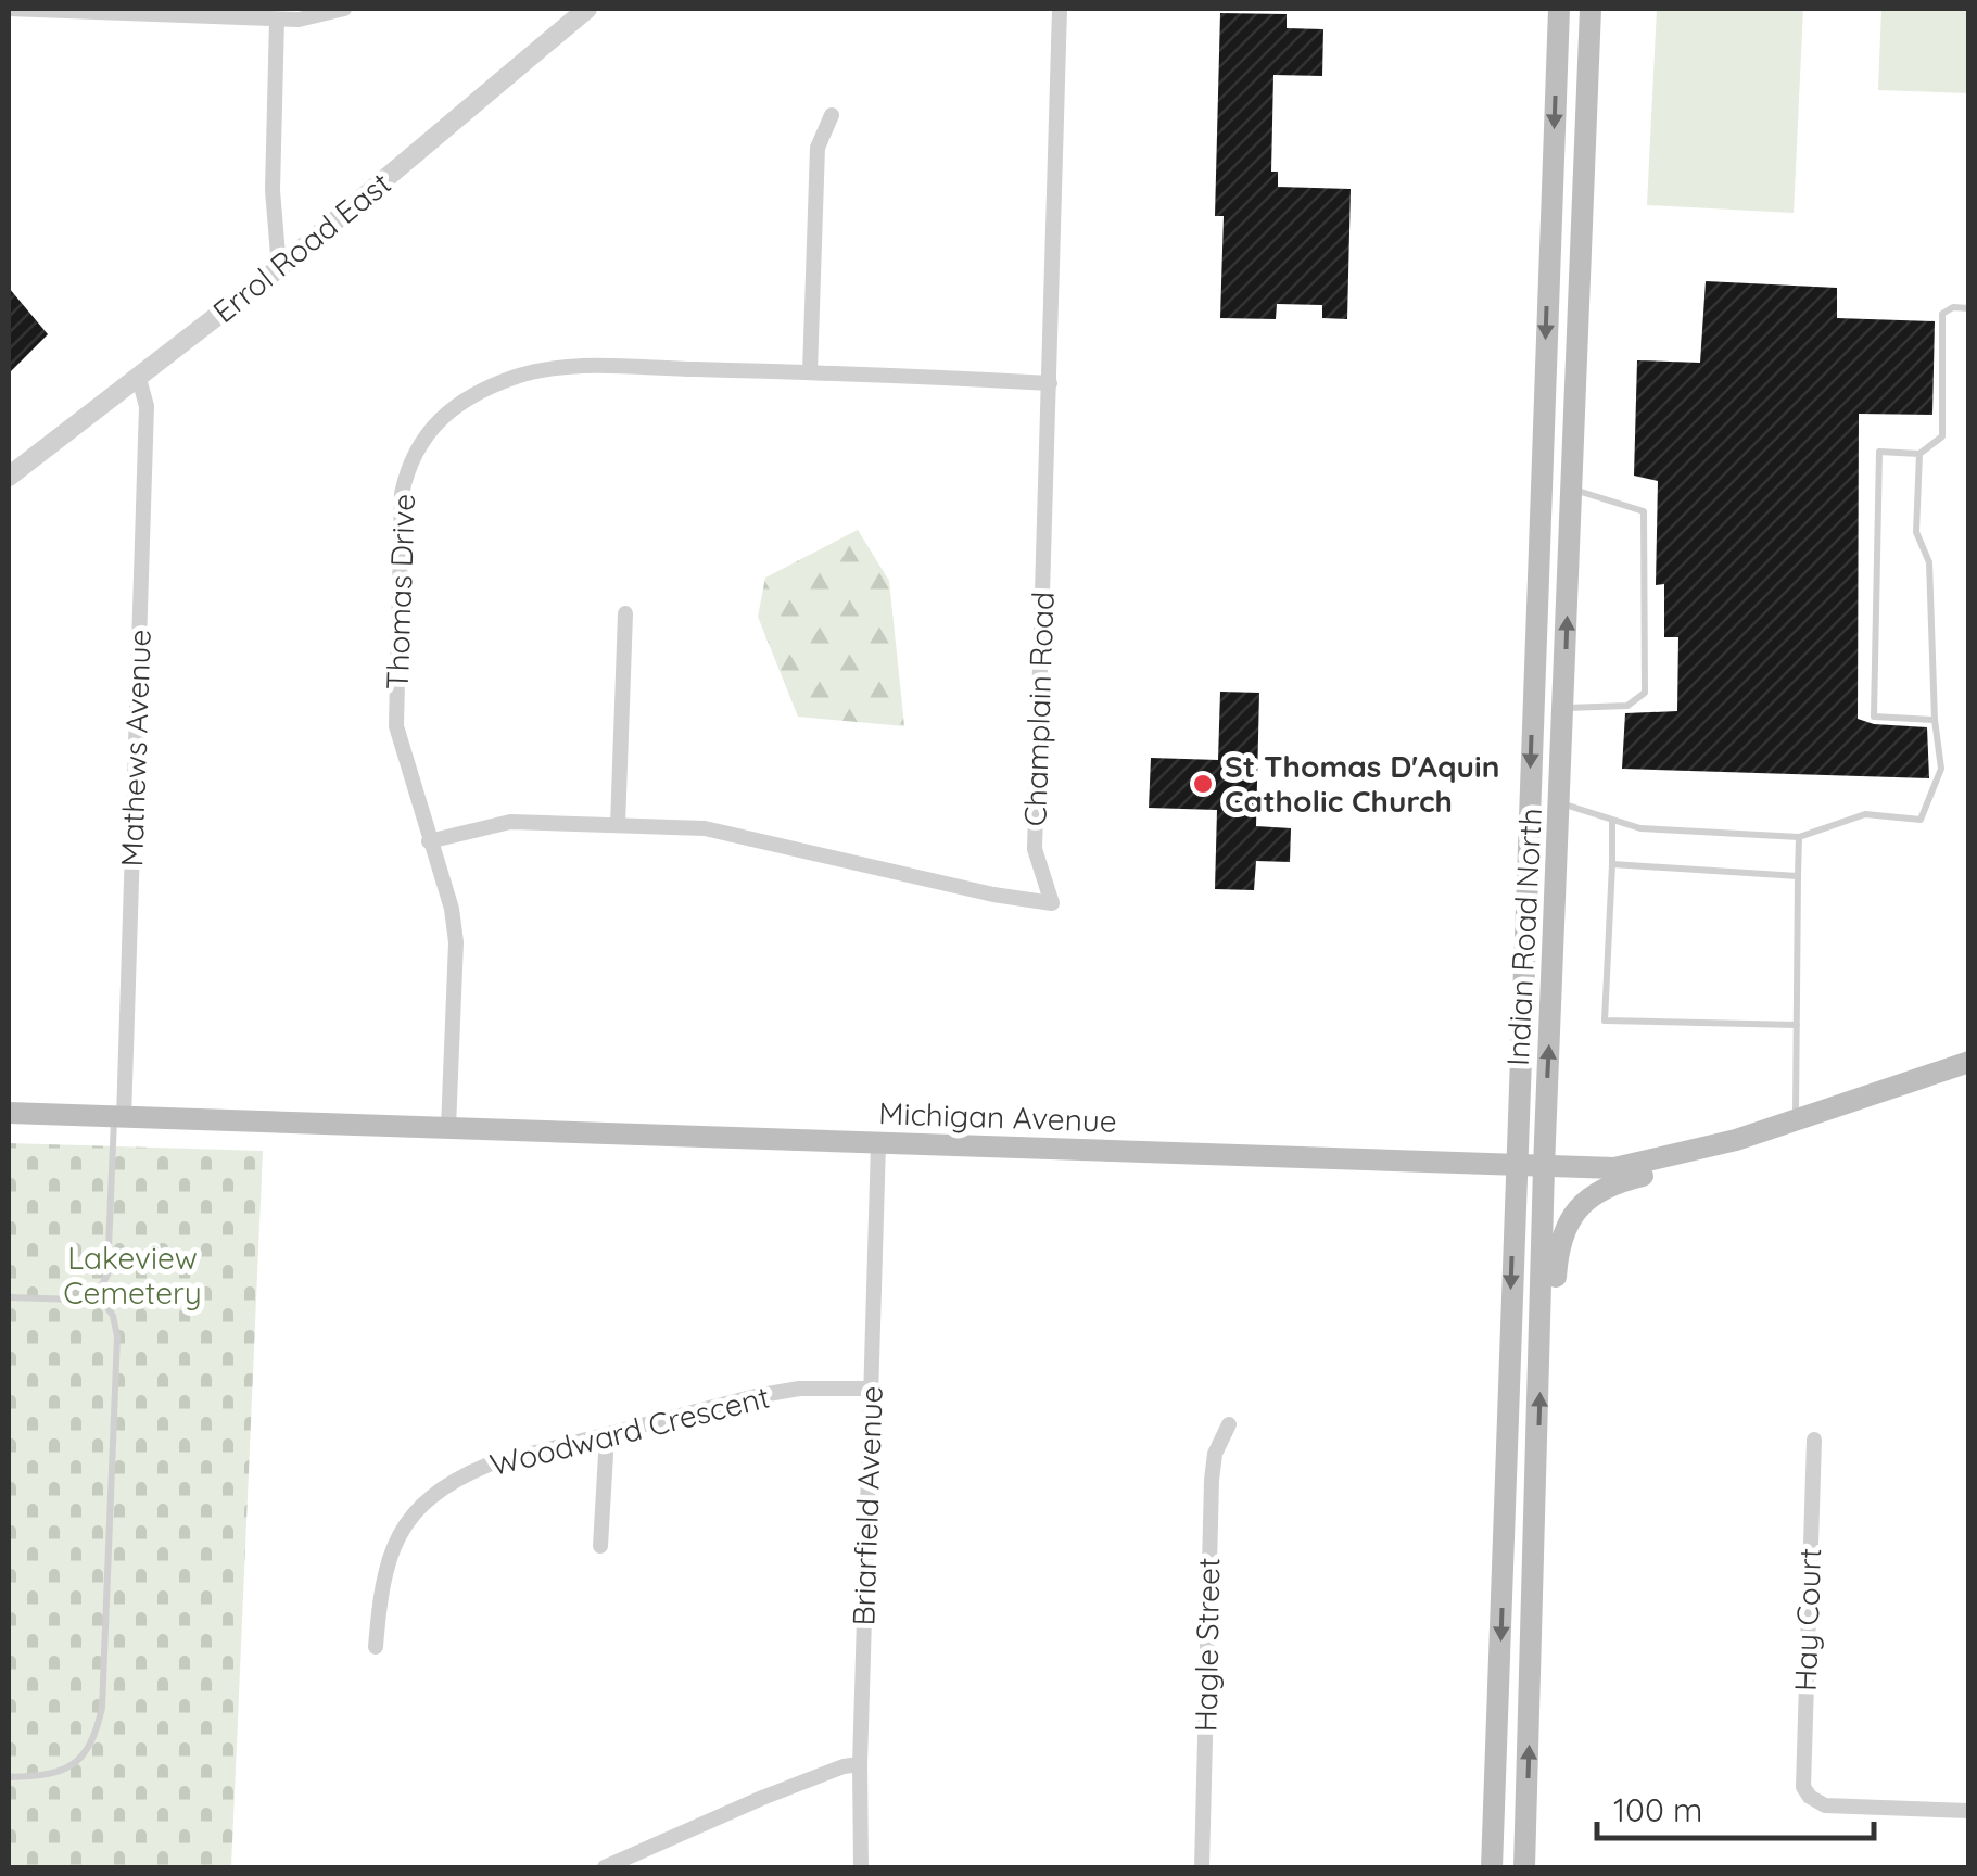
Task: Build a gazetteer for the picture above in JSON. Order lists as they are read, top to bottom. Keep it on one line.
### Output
{"streets":{"main road":["Indian Road North","Michigan Avenue"],"street":["Errol Road East","Thomas Drive","Champlain Road","Mathews Avenue","Woodward Crescent","Briarfield Avenue","Hay Court","Hagle Street"]},"crossings":[["Errol Road East","Mathews Avenue"],["Thomas Drive","Champlain Road"],["Thomas Drive","Michigan Avenue"],["Mathews Avenue","Michigan Avenue"],["Indian Road North","Michigan Avenue"],["Michigan Avenue","Briarfield Avenue"],["Woodward Crescent","Briarfield Avenue"]],"parks":["Lakeview Cemetery"],"places":["St Thomas D'Aquin Catholic Church"],"scale_bar":"100 m"}
